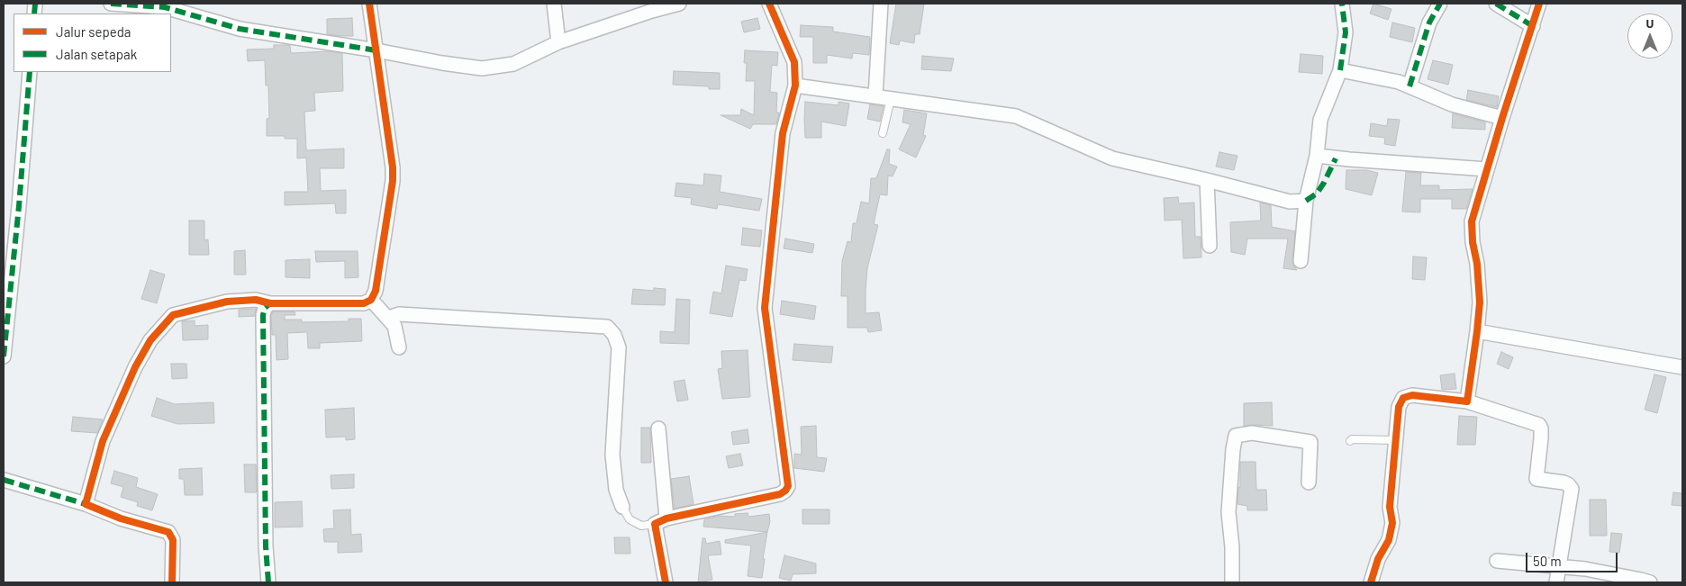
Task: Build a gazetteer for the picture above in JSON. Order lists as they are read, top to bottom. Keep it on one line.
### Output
{"legend":["Jalur sepeda","Jalan setapak"],"scale_bar":"50 m","north":"top"}
